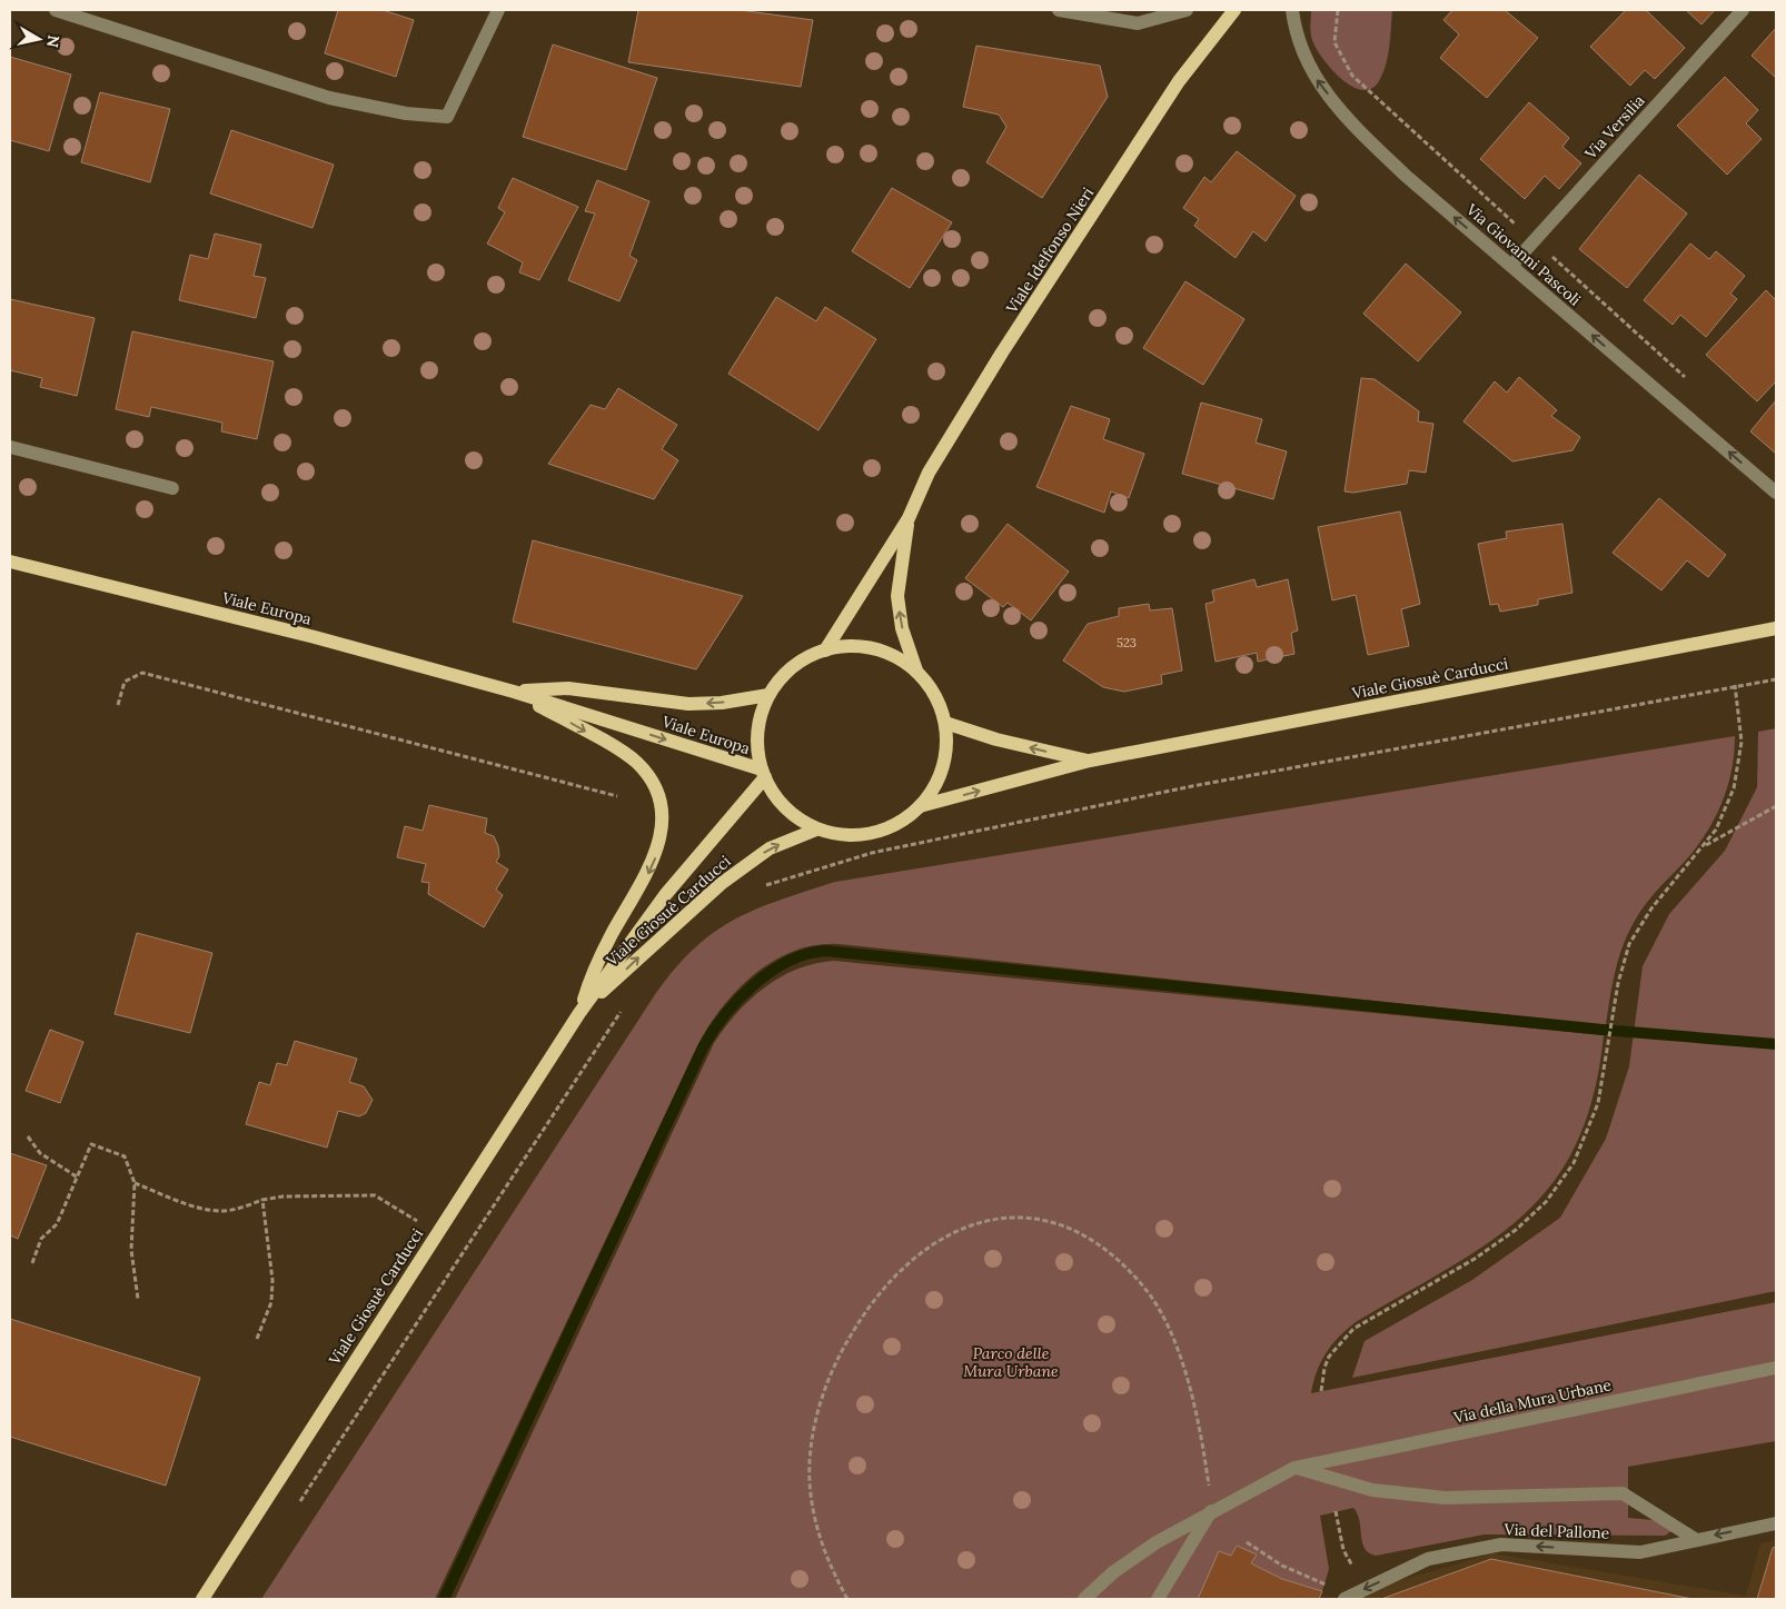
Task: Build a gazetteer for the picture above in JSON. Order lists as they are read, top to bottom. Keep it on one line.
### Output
{"streets":{"main road":["Viale Idelfonso Nieri","Viale Europa","Viale Giosuè Carducci"],"street":["Via Versilia","Via Giovanni Pascoli","Via della Mura Urbane","Via del Pallone"]},"crossings":[["Via Versilia","Via Giovanni Pascoli"],["Viale Idelfonso Nieri","Viale Europa"],["Viale Idelfonso Nieri","Viale Giosuè Carducci"],["Viale Europa","Viale Giosuè Carducci"]],"one_way":["Via Giovanni Pascoli"],"parks":["Parco delle Mura Urbane"],"house_numbers":["523"],"north":"right"}
